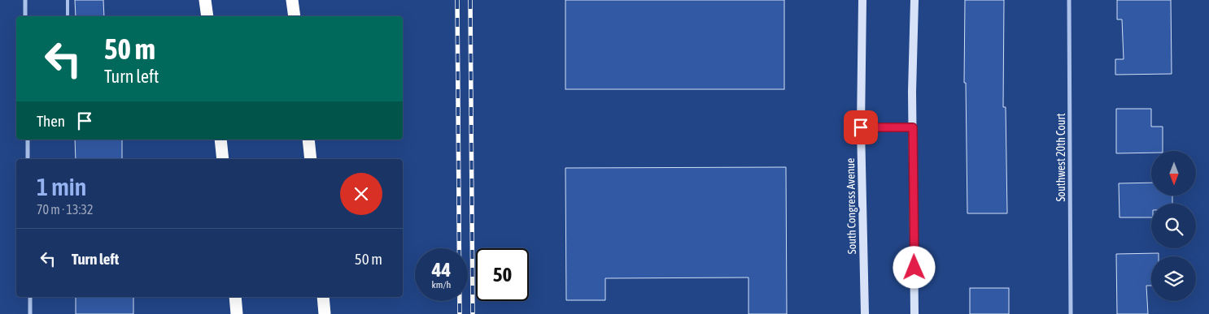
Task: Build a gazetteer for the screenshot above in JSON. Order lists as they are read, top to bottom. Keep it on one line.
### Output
{"streets":{"main road":["South Congress Avenue"],"street":["Southwest 20th Court"]},"north":"bottom","page":{"turn":["50 m","Turn left"],"then":"Then","heading":["1 min","70 m · 13:32"],"list":[{"name":"Turn left","value":"50 m"}],"speed":"44 km/h","limit":"50"}}
